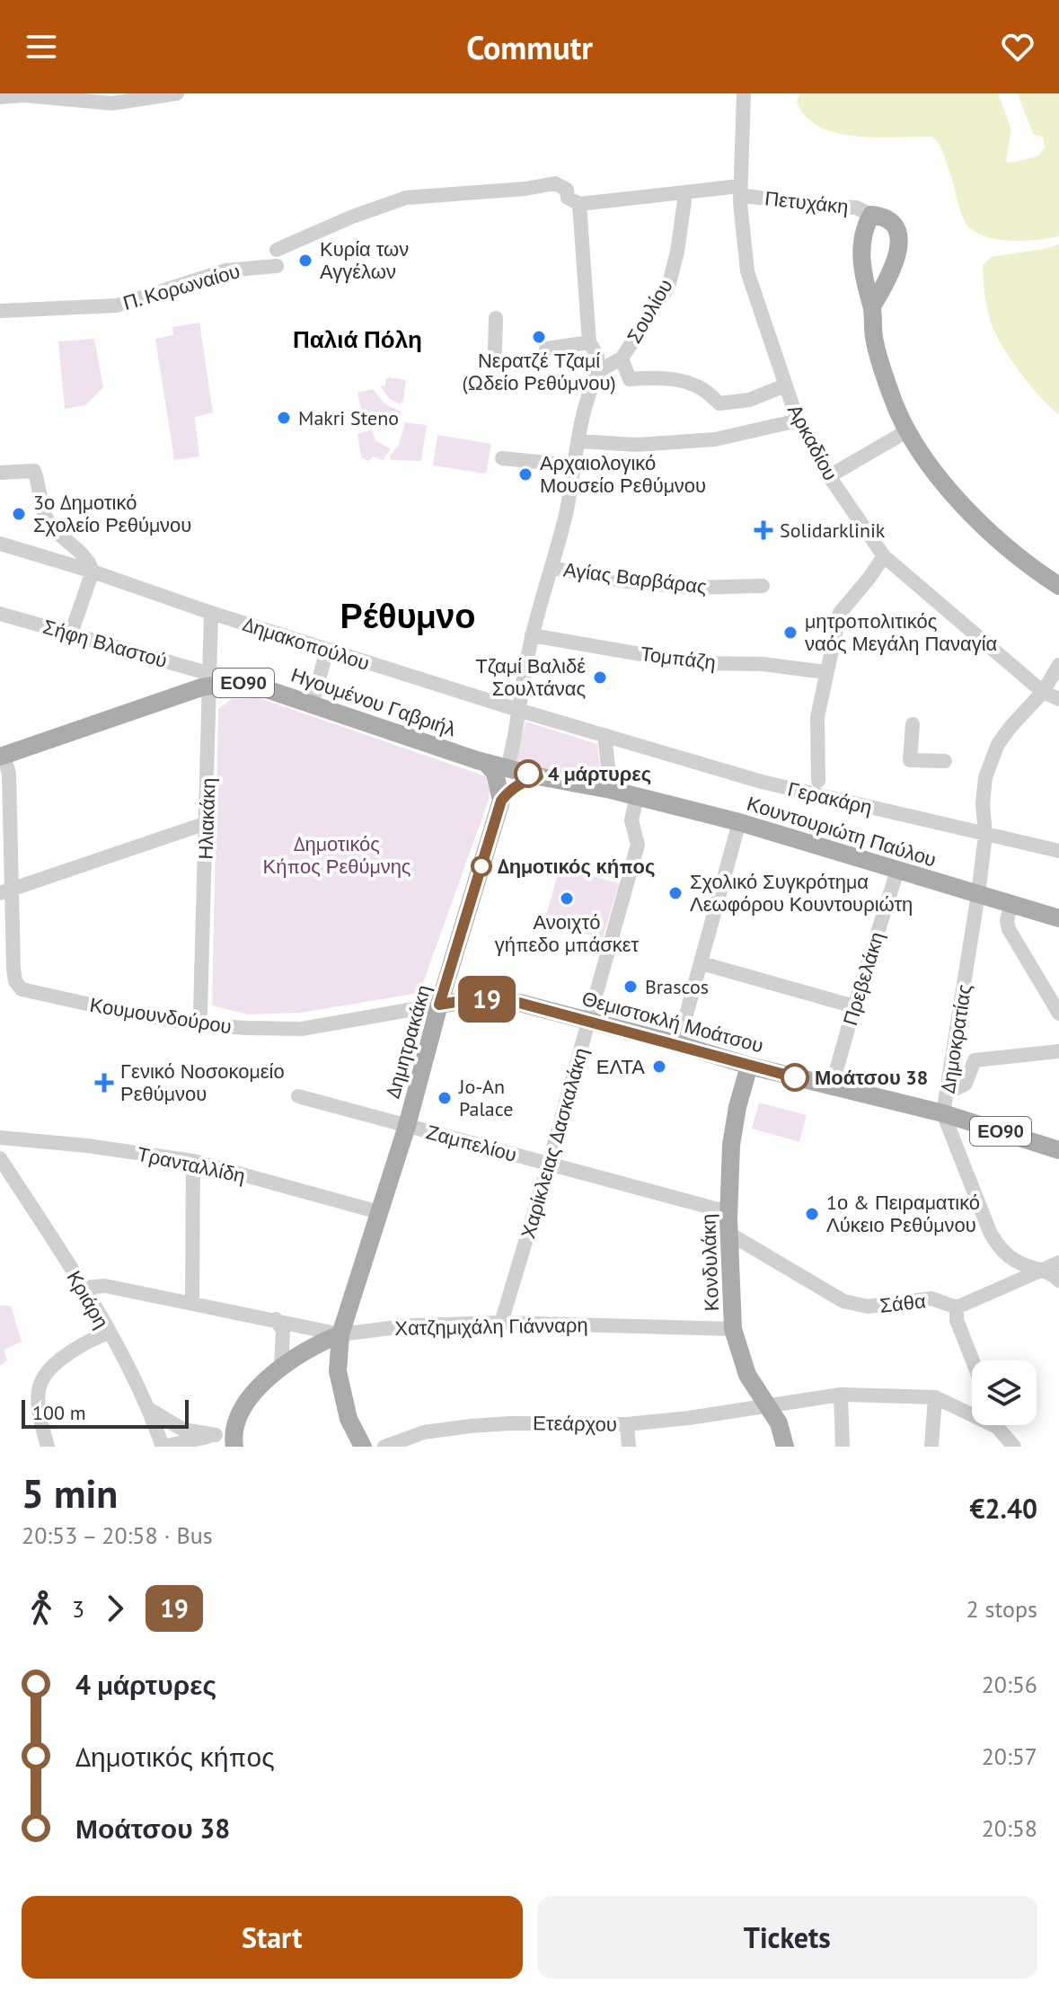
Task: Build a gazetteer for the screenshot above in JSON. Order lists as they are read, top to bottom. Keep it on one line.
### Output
{"streets":{"main road":["ΕΟ90","Ηγουμένου Γαβριήλ","Κουντουριώτη Παύλου","Θεμιστοκλή Μοάτσου","Δημητρακάκη","Κονδυλάκη"],"street":["Πετυχάκη","Π. Κορωναίου","Σουλίου","Αρκαδίου","Αγίας Βαρβάρας","Σήφη Βλαστού","Δημακοπούλου","Τομπάζη","Γερακάρη","Ηλιακάκη","Πρεβελάκη","Κουμουνδούρου","Δημοκρατίας","Ζαμπελίου","Χαρίκλειας Δασκαλάκη","Τρανταλλίδη","Κριάρη","Σάθα","Χατζημιχάλη Γιάνναρη","Ετεάρχου"]},"crossings":[["Πετυχάκη","Π. Κορωναίου"],["Πετυχάκη","Σουλίου"],["Πετυχάκη","Αρκαδίου"],["Αρκαδίου","Δημοκρατίας"],["Σήφη Βλαστού","Ηγουμένου Γαβριήλ"],["Σήφη Βλαστού","Ηλιακάκη"],["Δημακοπούλου","Γερακάρη"],["Δημακοπούλου","Ηλιακάκη"],["ΕΟ90","Ηγουμένου Γαβριήλ"],["ΕΟ90","Κουντουριώτη Παύλου"],["Ηγουμένου Γαβριήλ","Ηλιακάκη"],["Γερακάρη","Δημοκρατίας"],["Ηλιακάκη","Κουμουνδούρου"],["Κουντουριώτη Παύλου","Πρεβελάκη"],["Κουντουριώτη Παύλου","Δημοκρατίας"],["Κουντουριώτη Παύλου","Χαρίκλειας Δασκαλάκη"],["Πρεβελάκη","Θεμιστοκλή Μοάτσου"],["Κουμουνδούρου","Θεμιστοκλή Μοάτσου"],["Κουμουνδούρου","Δημητρακάκη"],["Θεμιστοκλή Μοάτσου","Δημοκρατίας"],["Θεμιστοκλή Μοάτσου","Δημητρακάκη"],["Θεμιστοκλή Μοάτσου","Χαρίκλειας Δασκαλάκη"],["Θεμιστοκλή Μοάτσου","Κονδυλάκη"],["Δημητρακάκη","Ζαμπελίου"],["Δημητρακάκη","Τρανταλλίδη"],["Δημητρακάκη","Χατζημιχάλη Γιάνναρη"],["Ζαμπελίου","Χαρίκλειας Δασκαλάκη"],["Ζαμπελίου","Κονδυλάκη"],["Χαρίκλειας Δασκαλάκη","Χατζημιχάλη Γιάνναρη"],["Κονδυλάκη","Σάθα"],["Κονδυλάκη","Χατζημιχάλη Γιάνναρη"],["Κονδυλάκη","Ετεάρχου"],["Κριάρη","Χατζημιχάλη Γιάνναρη"]],"districts":["Παλιά Πόλη","Ρέθυμνο"],"parks":["Δημοτικός Κήπος Ρεθύμνης"],"places":{"other":["Κυρία των Αγγέλων","Νερατζέ Τζαμί (Ωδείο Ρεθύμνου)","Makri Steno","Αρχαιολογικό Μουσείο Ρεθύμνου","3ο Δημοτικό Σχολείο Ρεθύμνου","μητροπολιτικός ναός Μεγάλη Παναγία","Τζαμί Βαλιδέ Σουλτάνας","4 μάρτυρες","Δημοτικός κήπος","Σχολικό Συγκρότημα Λεωφόρου Κουντουριώτη","Ανοιχτό γήπεδο μπάσκετ","Brascos","ΕΛΤΑ","Μοάτσου 38","Jo-An Palace","1ο & Πειραματικό Λύκειο Ρεθύμνου"],"health":["Solidarklinik","Γενικό Νοσοκομείο Ρεθύμνου"]},"lines":["bus line 19"],"scale_bar":"100 m","page":{"header":"Commutr","on_map":"19","scale":"100 m","heading":["5 min","20:53 – 20:58 · Bus","€2.40"],"legs":["3","19","2 stops"],"list":[{"name":"4 μάρτυρες","value":"20:56"},{"name":"Δημοτικός κήπος","value":"20:57"},{"name":"Μοάτσου 38","value":"20:58"}],"buttons":["Start","Tickets"]}}
